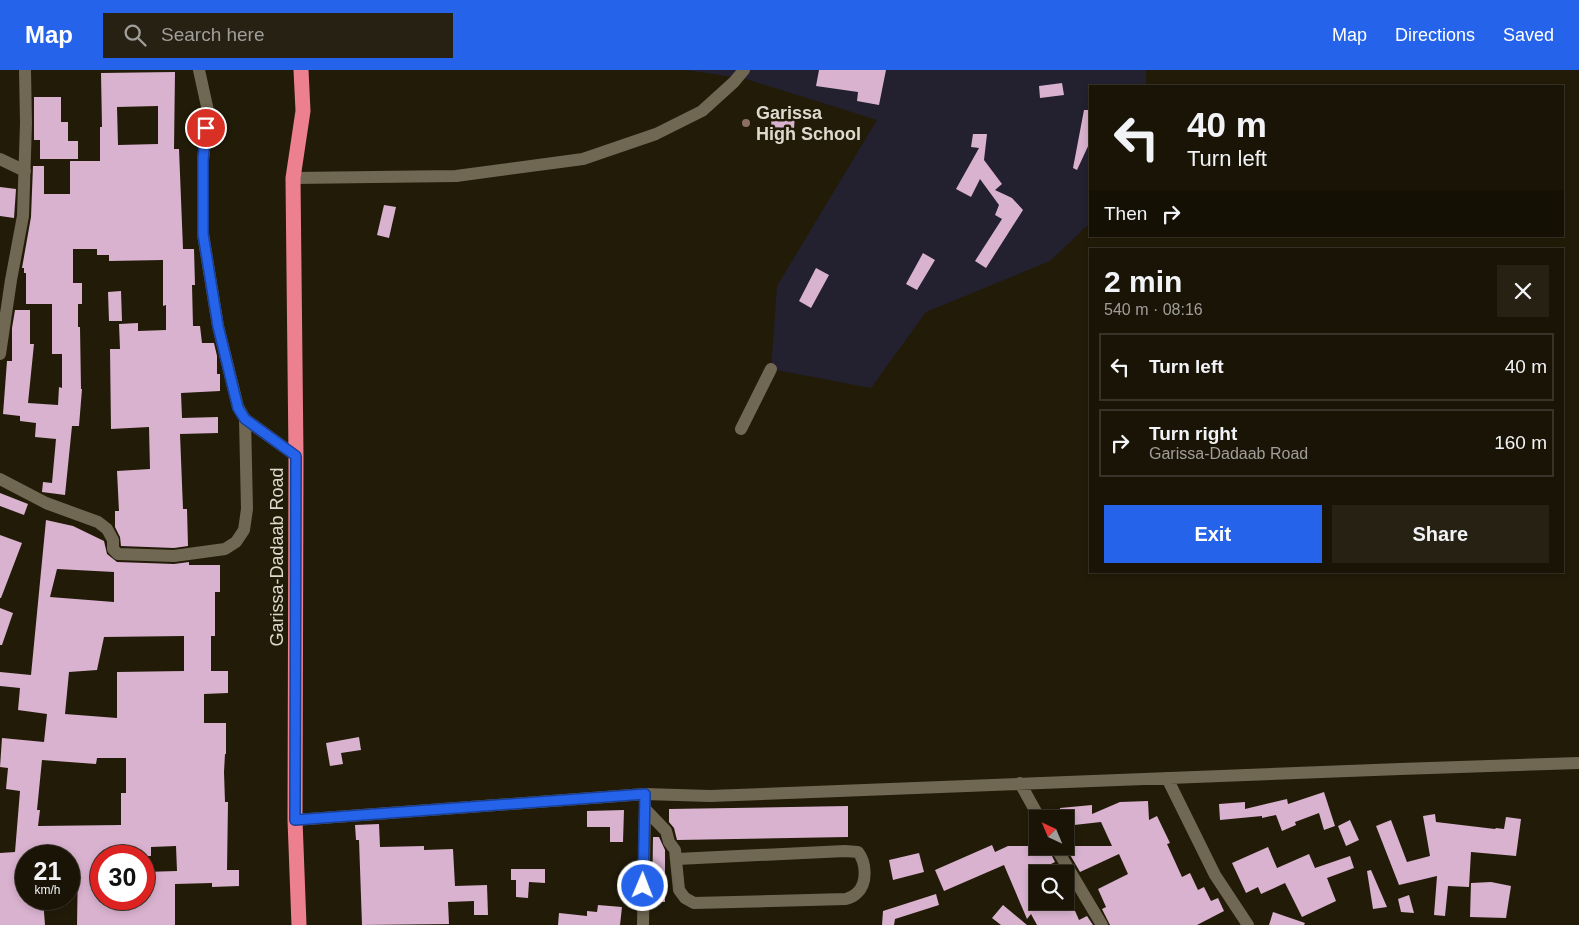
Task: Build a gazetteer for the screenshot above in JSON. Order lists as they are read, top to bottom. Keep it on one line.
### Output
{"streets":{"highway":["Garissa-Dadaab Road"]},"places":["Garissa High School"],"north":"top left","page":{"header":"Map","search":"Search here","nav":["Map","Directions","Saved"],"turn":["40 m","Turn left"],"then":"Then","heading":["2 min","540 m · 08:16"],"list":[{"name":"Turn left","value":"40 m"},{"name":"Turn right","note":"Garissa-Dadaab Road","value":"160 m"}],"buttons":["Exit","Share"],"speed":"21 km/h","limit":"30"}}
